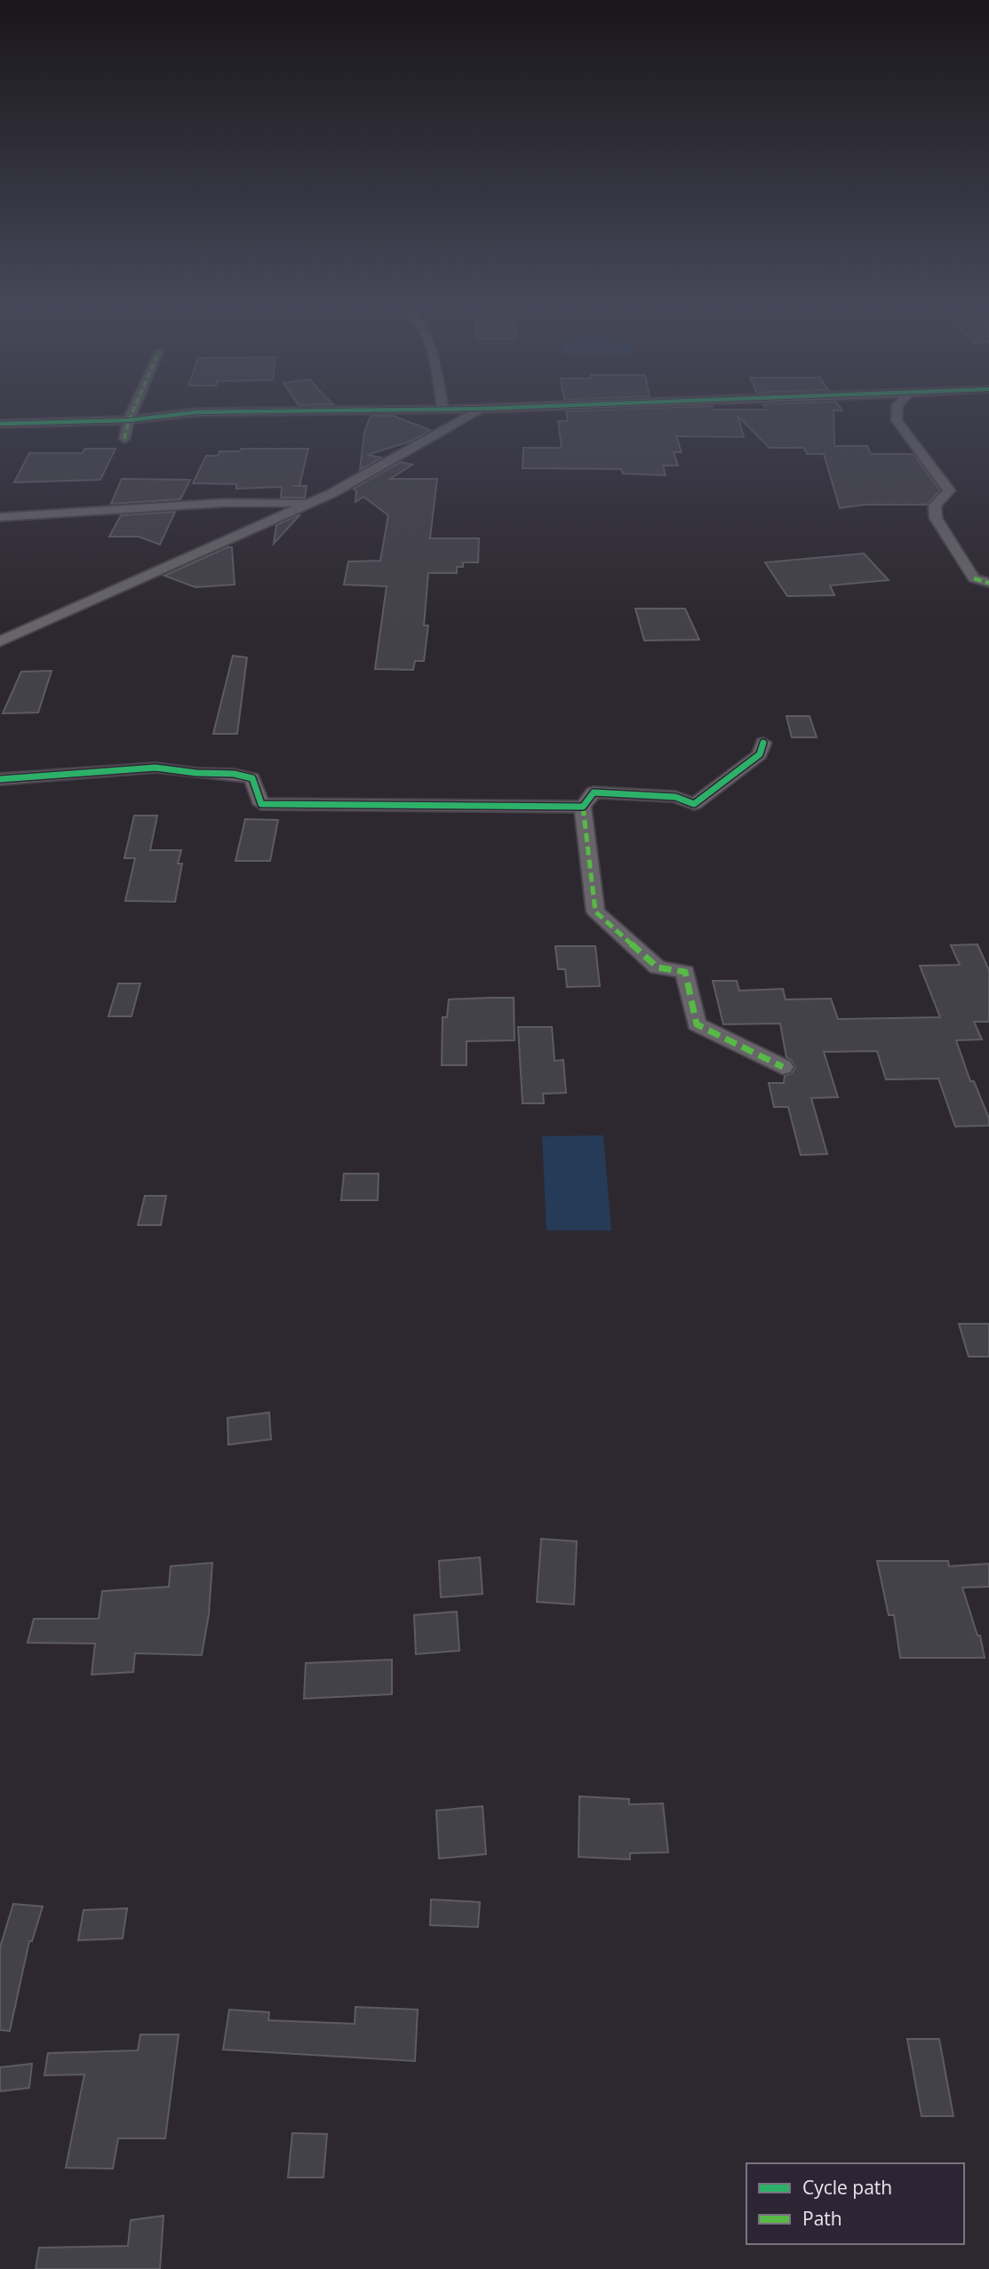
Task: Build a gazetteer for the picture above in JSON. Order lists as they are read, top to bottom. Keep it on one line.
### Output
{"legend":["Cycle path","Path"]}
